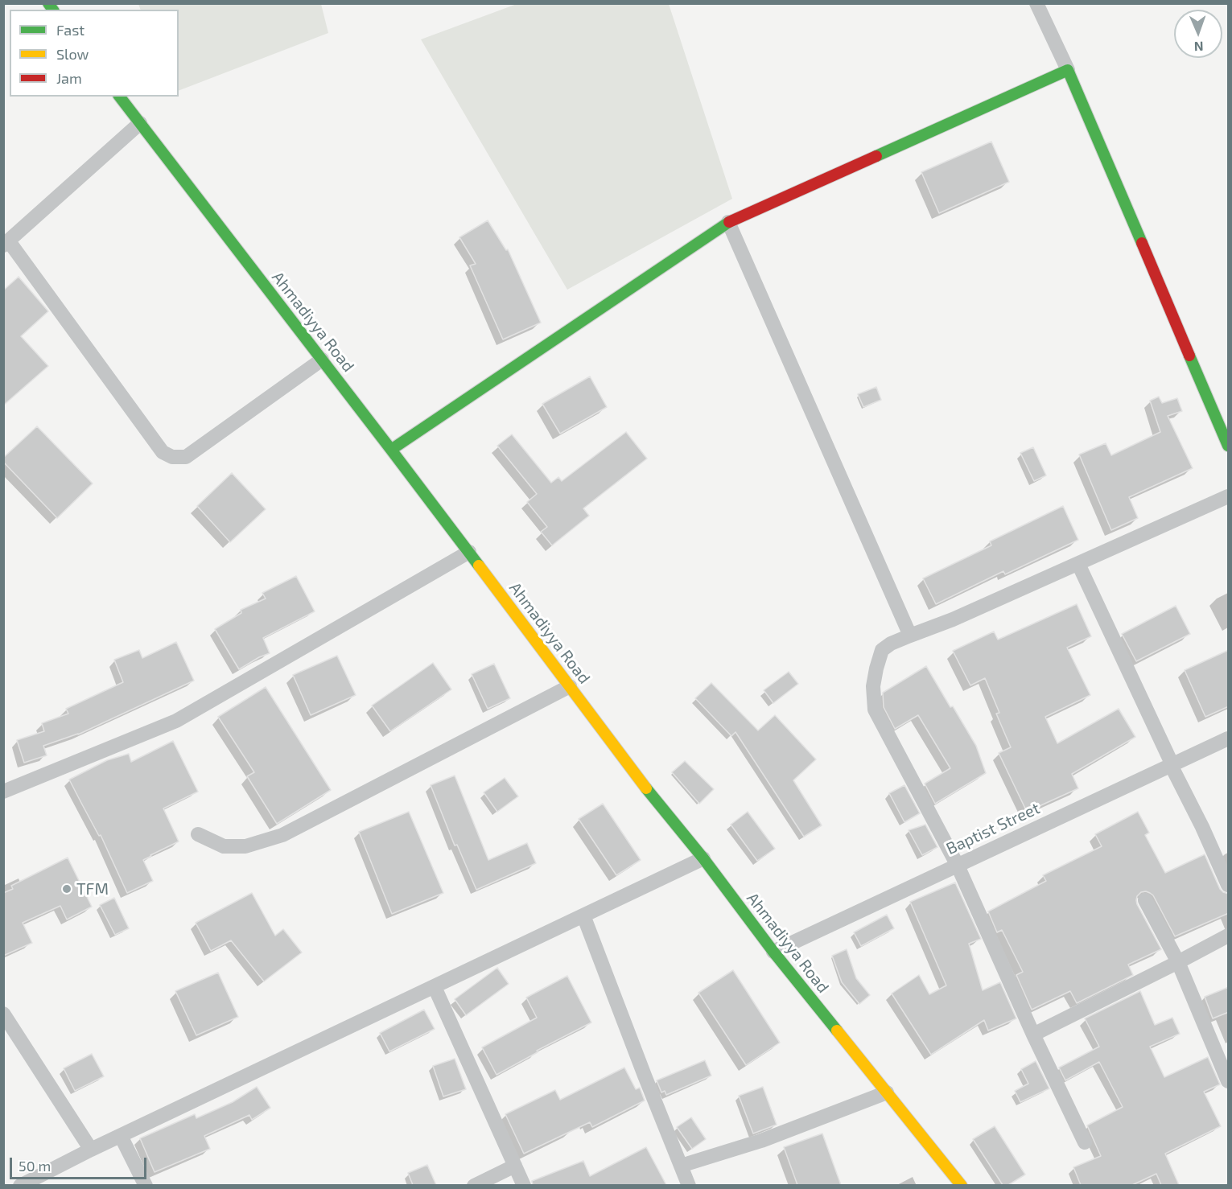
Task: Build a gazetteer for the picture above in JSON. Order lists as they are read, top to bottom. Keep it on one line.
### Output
{"streets":{"street":["Ahmadiyya Road","Baptist Street"]},"crossings":[["Ahmadiyya Road","Baptist Street"]],"places":["TFM"],"legend":["Fast","Slow","Jam"],"scale_bar":"50 m","north":"bottom"}
